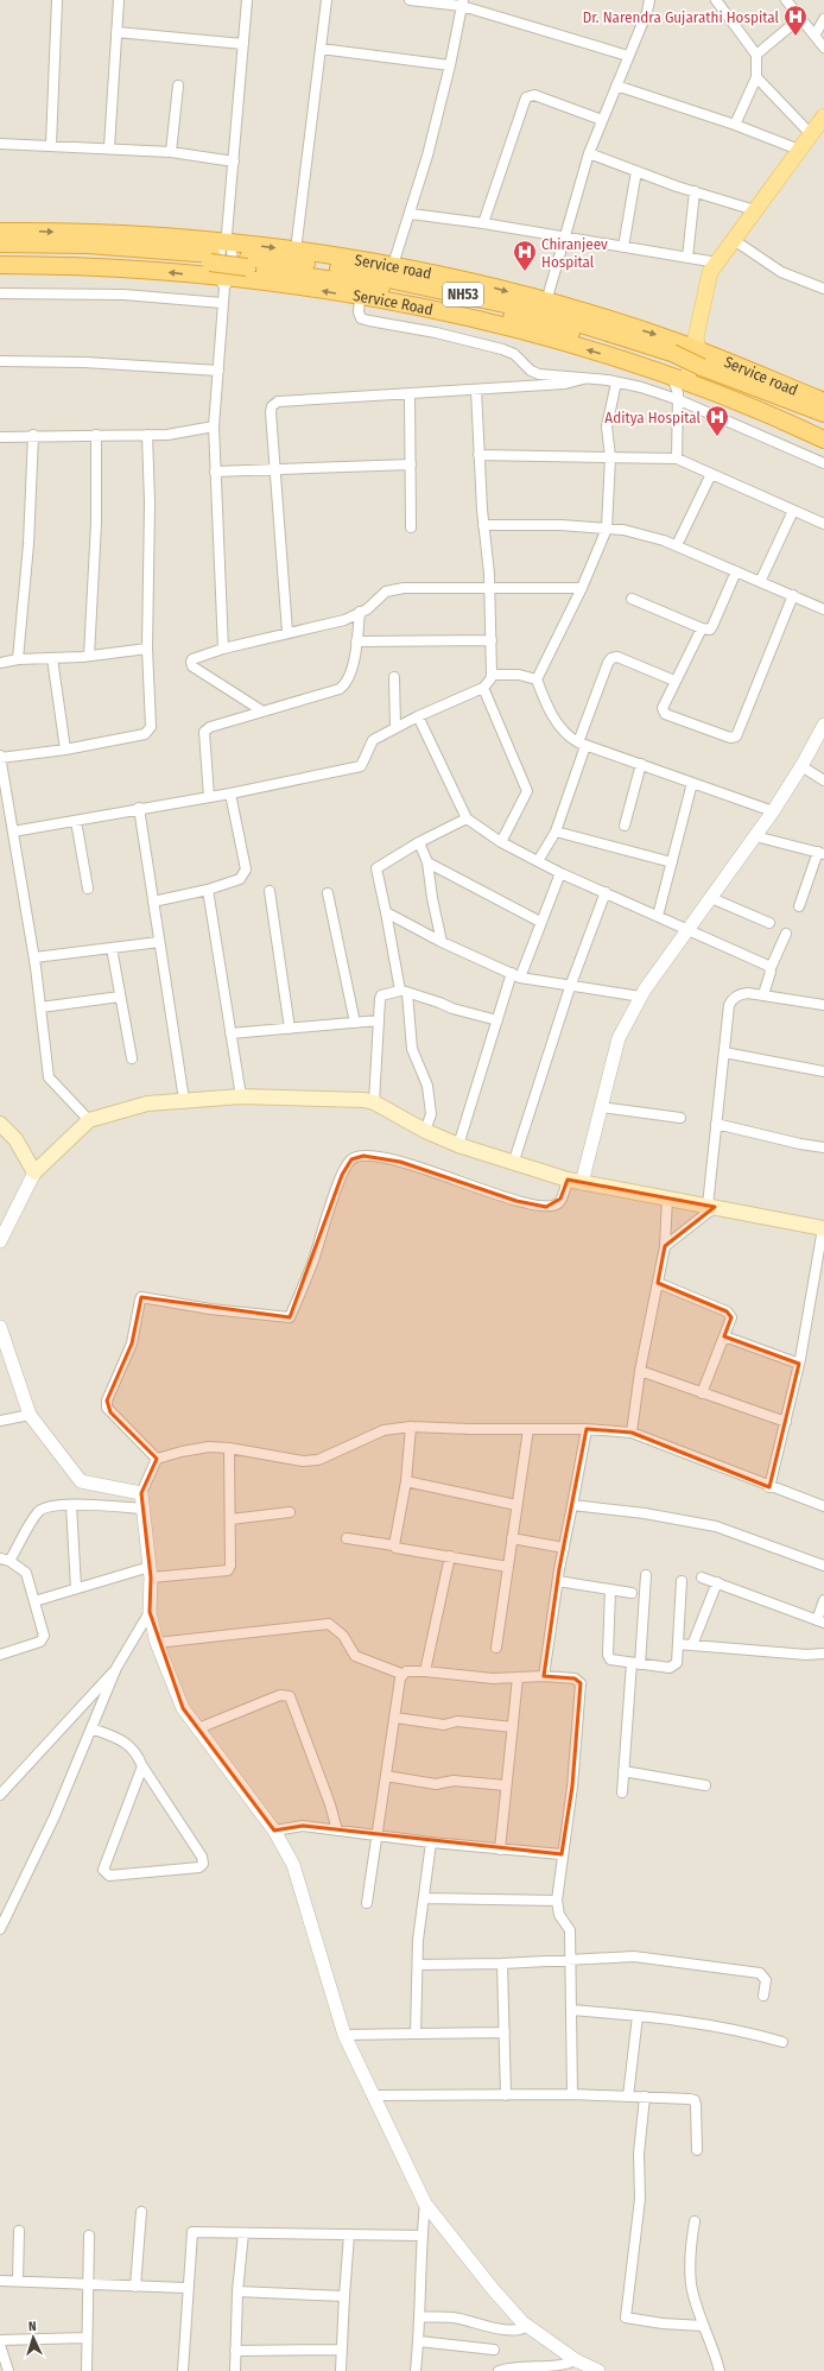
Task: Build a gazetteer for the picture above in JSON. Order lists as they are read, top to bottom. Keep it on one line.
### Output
{"streets":{"highway":["Service road","NH53","Service Road"]},"crossings":[["Service road","NH53"],["Service road","Service Road"],["NH53","Service Road"]],"places":{"hospital":["Dr. Narendra Gujarathi Hospital","Chiranjeev Hospital","Aditya Hospital"]},"north":"top"}
